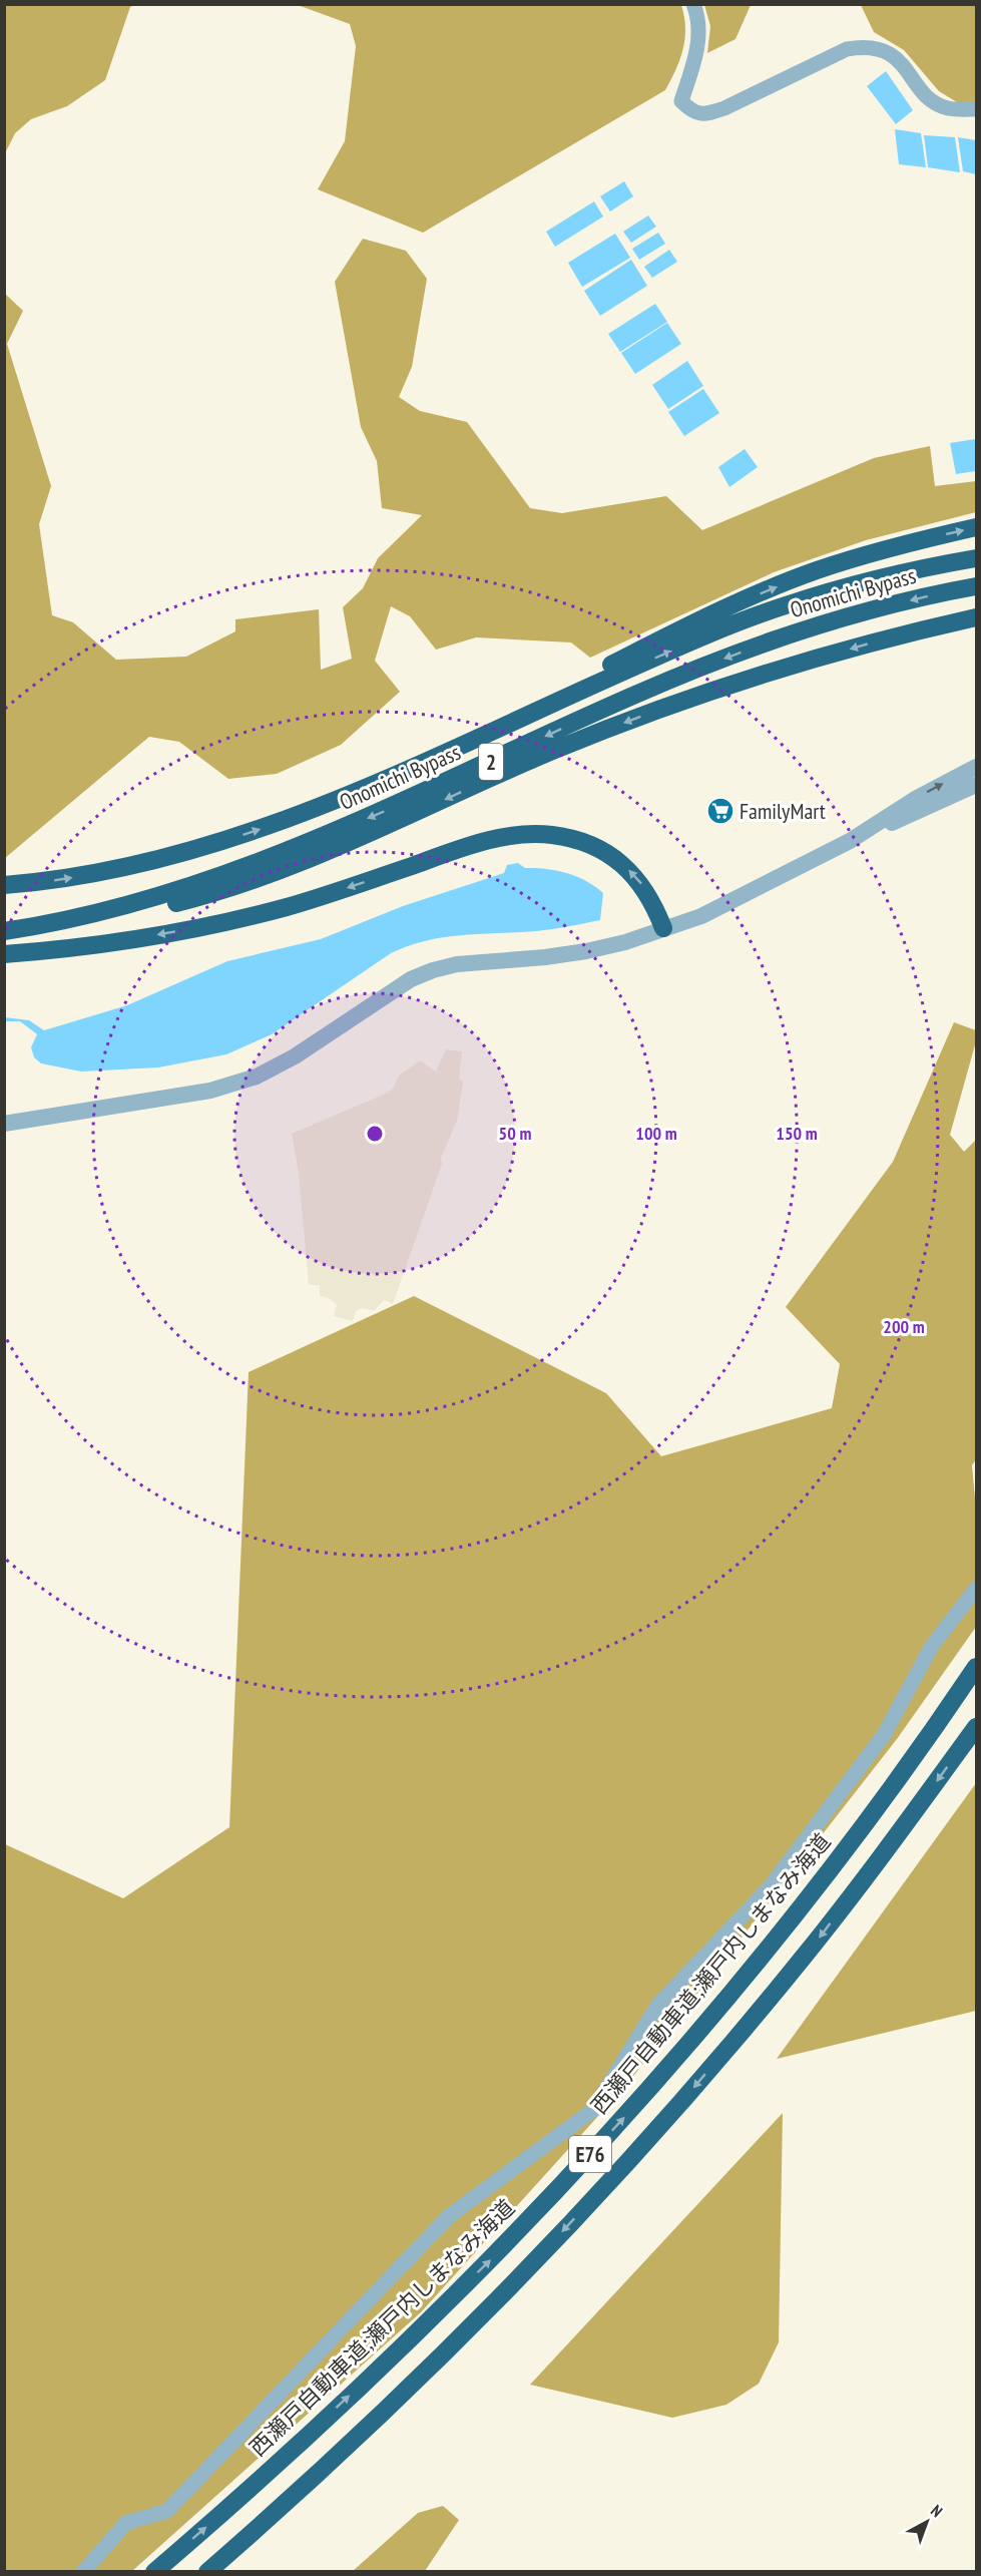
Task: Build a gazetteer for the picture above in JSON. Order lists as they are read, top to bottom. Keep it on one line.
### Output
{"streets":{"highway":["Onomichi Bypass","2","西瀬戸自動車道;瀬戸内しまなみ海道","E76"]},"places":{"supermarket":["FamilyMart"]},"north":"top right","rings":["50 m","100 m","150 m","200 m"]}
